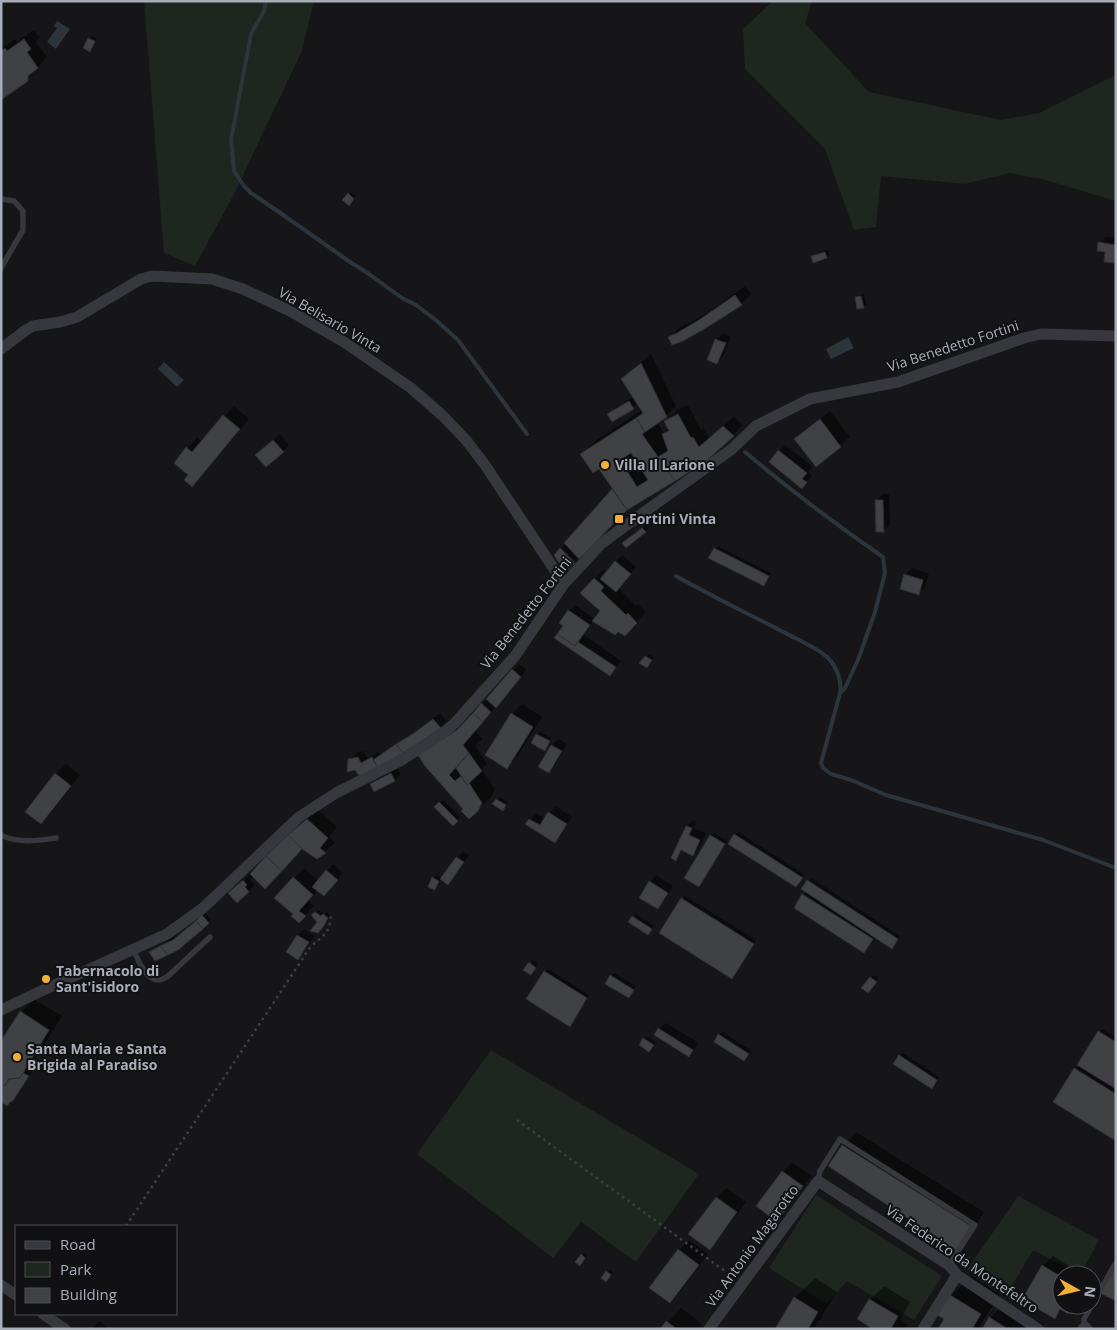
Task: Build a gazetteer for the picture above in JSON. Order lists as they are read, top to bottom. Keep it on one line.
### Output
{"streets":{"street":["Via Belisario Vinta","Via Benedetto Fortini","Via Antonio Magarotto","Via Federico da Montefeltro"]},"crossings":[["Via Belisario Vinta","Via Benedetto Fortini"],["Via Antonio Magarotto","Via Federico da Montefeltro"]],"places":{"other":["Villa Il Larione","Tabernacolo di Sant'isidoro","Santa Maria e Santa Brigida al Paradiso"],"transit":["Fortini Vinta"]},"legend":["Road","Park","Building"],"north":"right"}
